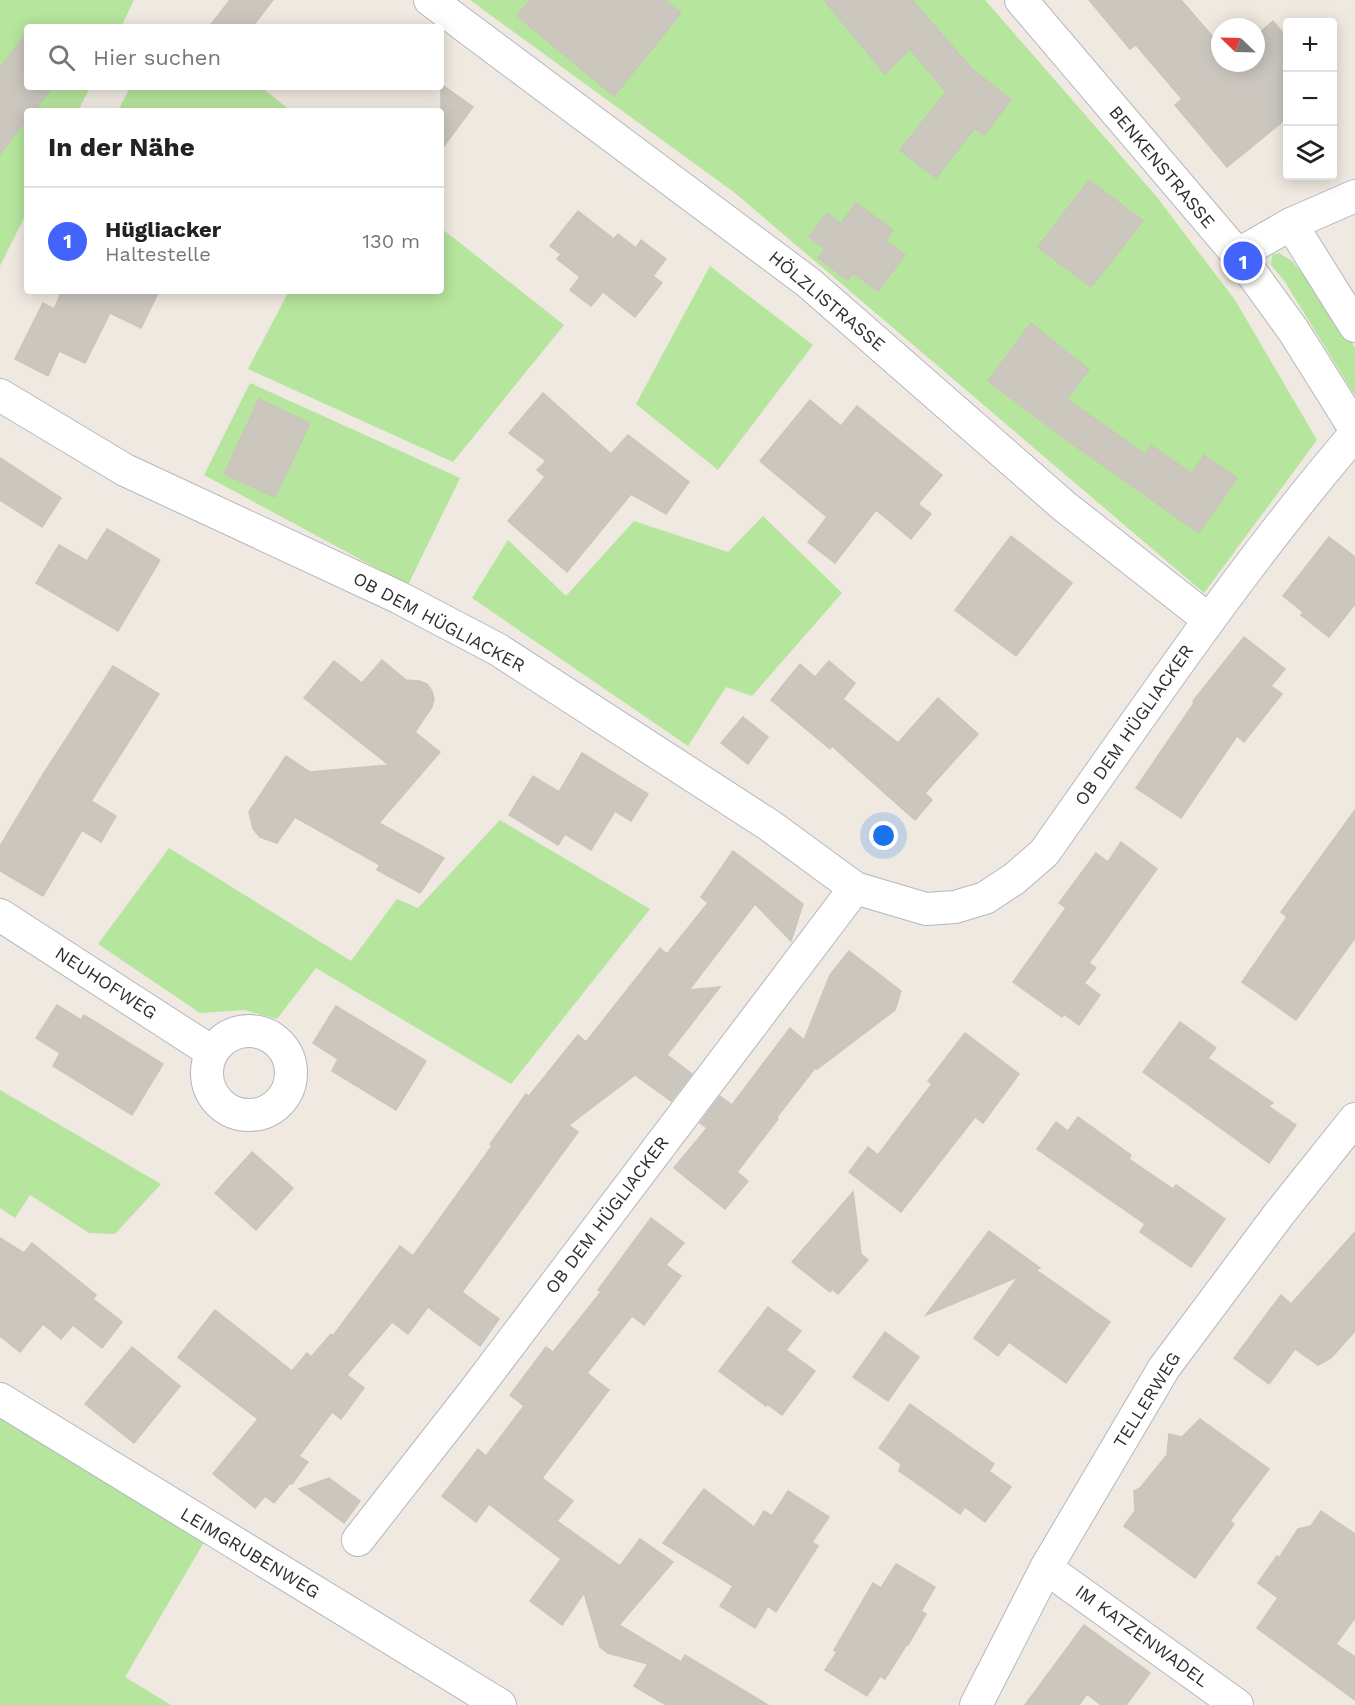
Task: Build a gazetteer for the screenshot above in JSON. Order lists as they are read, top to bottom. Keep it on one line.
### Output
{"streets":{"street":["BENKENSTRASSE","HÖLZLISTRASSE","OB DEM HÜGLIACKER","NEUHOFWEG","TELLERWEG","LEIMGRUBENWEG","IM KATZENWADEL"]},"crossings":[["HÖLZLISTRASSE","OB DEM HÜGLIACKER"],["TELLERWEG","IM KATZENWADEL"]],"north":"top left","page":{"map_buttons":["+","−"],"search":"Hier suchen","heading":"In der Nähe","list":[{"mark":"1","name":"Hügliacker","note":"Haltestelle","value":"130 m"}],"pins":"1"}}
